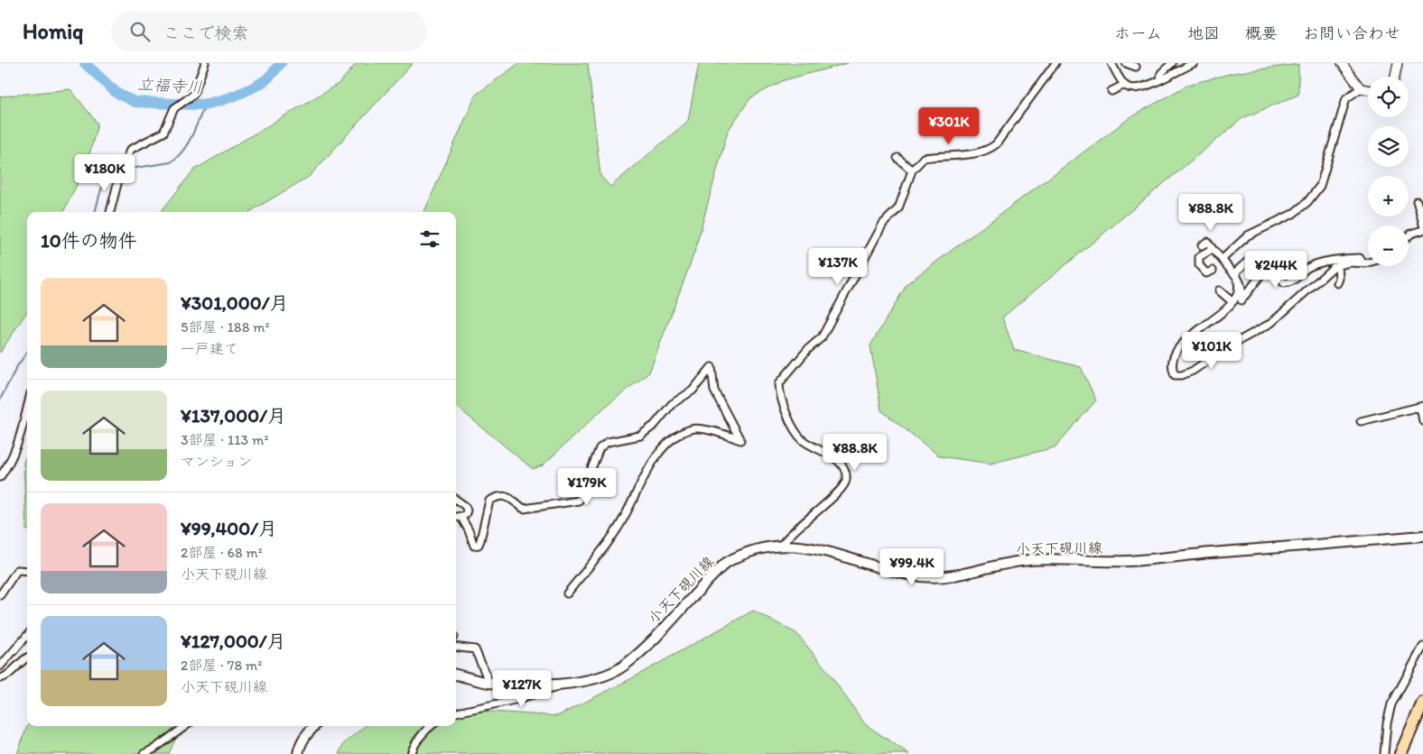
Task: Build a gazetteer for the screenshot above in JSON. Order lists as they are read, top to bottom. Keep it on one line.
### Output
{"streets":{"main road":["小天下硯川線"]},"water":["立福寺川"],"page":{"header":"Homiq","search":"ここで検索","nav":["ホーム","地図","概要","お問い合わせ"],"map_buttons":["+","−"],"price":["¥301K","¥180K","¥88.8K","¥137K","¥244K","¥101K","¥88.8K","¥179K","¥99.4K","¥127K"],"heading":"10件の物件","list":[{"name":"¥301,000/月","note":"5部屋 · 188 m² · 一戸建て"},{"name":"¥137,000/月","note":"3部屋 · 113 m² · マンション"},{"name":"¥99,400/月","note":"2部屋 · 68 m² · 小天下硯川線"},{"name":"¥127,000/月","note":"2部屋 · 78 m² · 小天下硯川線"}]}}
